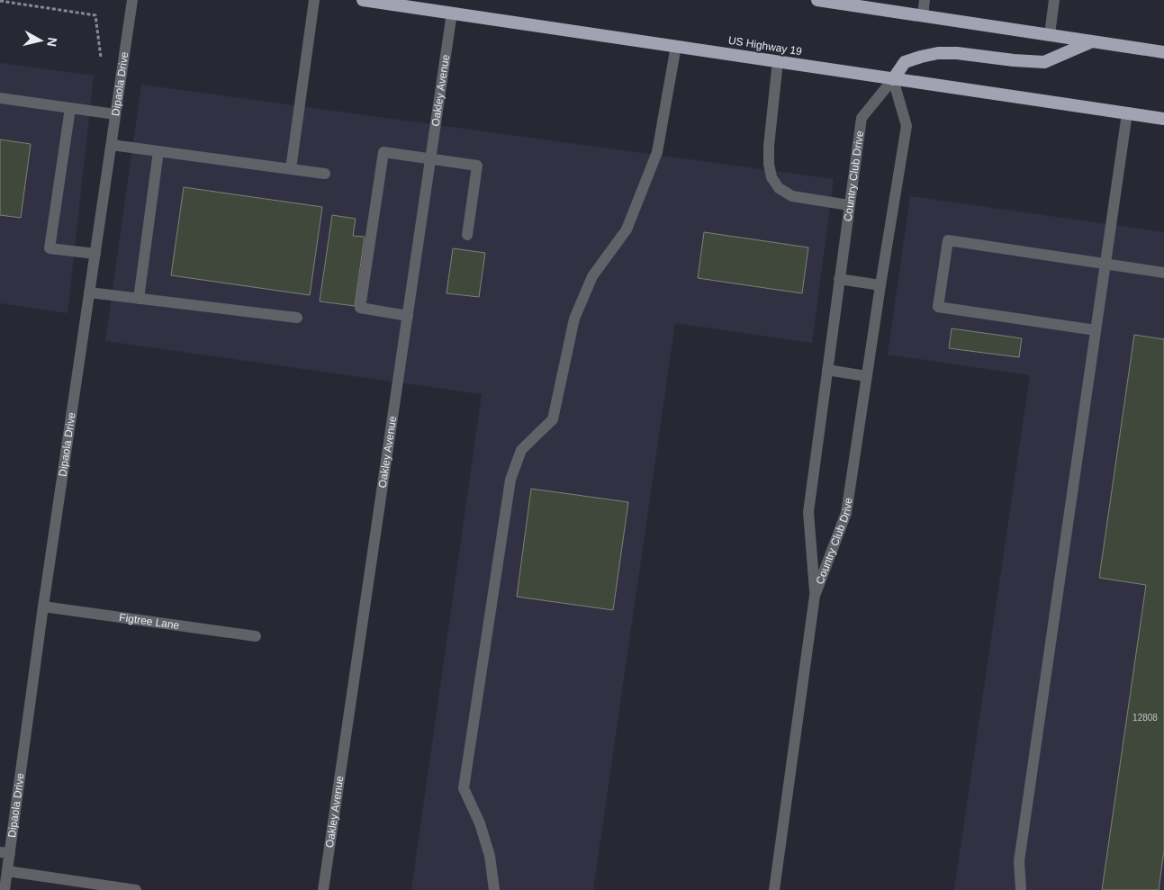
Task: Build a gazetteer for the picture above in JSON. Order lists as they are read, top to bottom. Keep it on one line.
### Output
{"streets":{"highway":["US Highway 19"],"street":["Dipaola Drive","Oakley Avenue","Country Club Drive","Figtree Lane"]},"crossings":[["US Highway 19","Oakley Avenue"],["US Highway 19","Country Club Drive"],["Dipaola Drive","Figtree Lane"]],"house_numbers":["12808"],"north":"right"}
